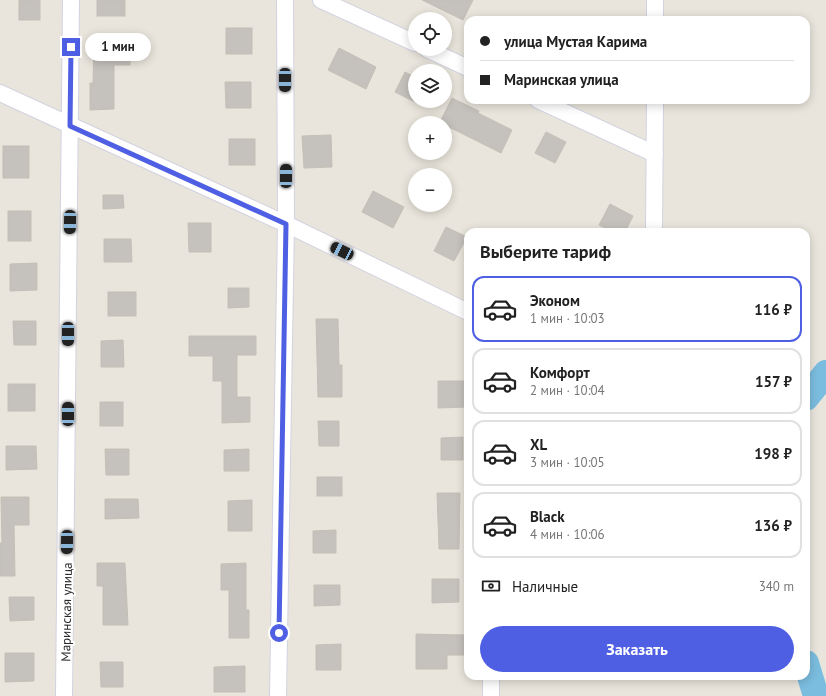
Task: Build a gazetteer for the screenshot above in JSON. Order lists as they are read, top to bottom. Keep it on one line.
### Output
{"streets":{"street":["Маринская улица"]},"page":{"map_buttons":["+","−"],"banner":["улица Мустая Карима","Маринская улица"],"bubble":"1 мин","heading":"Выберите тариф","list":[{"name":"Эконом","note":"1 мин · 10:03","value":"116 ₽"},{"name":"Комфорт","note":"2 мин · 10:04","value":"157 ₽"},{"name":"XL","note":"3 мин · 10:05","value":"198 ₽"},{"name":"Black","note":"4 мин · 10:06","value":"136 ₽"}],"pay":["Наличные","340 m"],"buttons":"Заказать"}}
